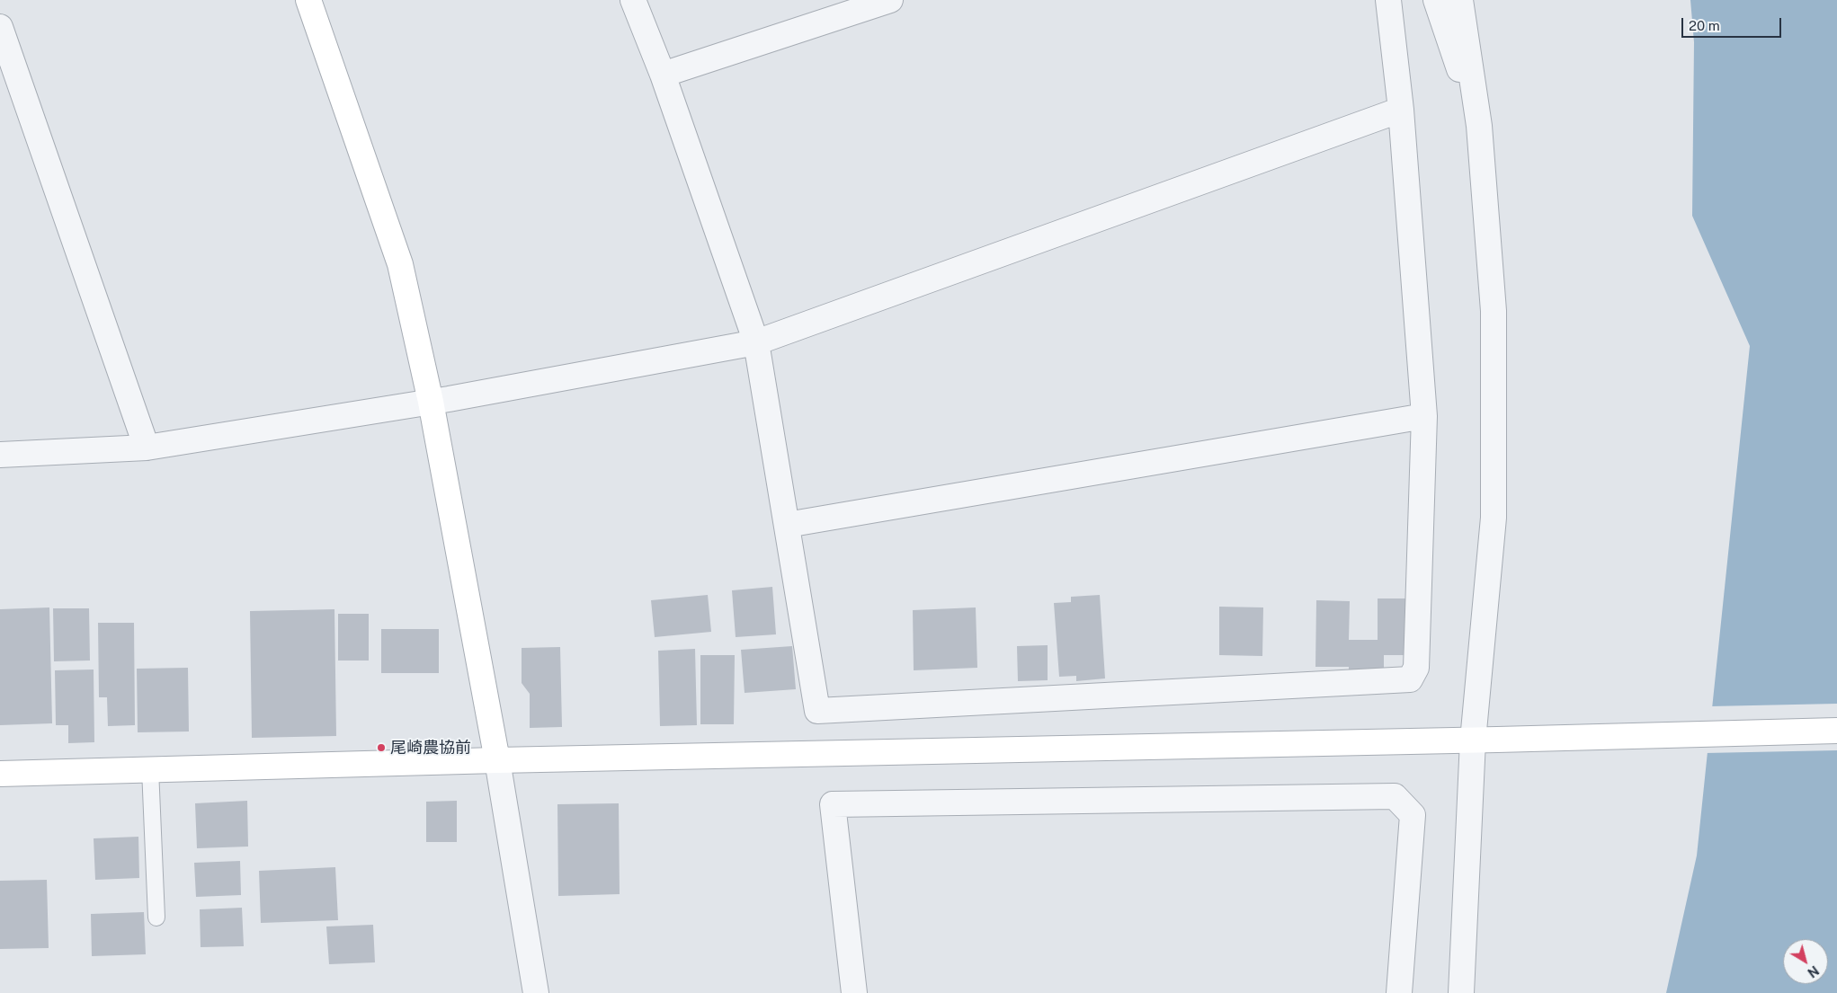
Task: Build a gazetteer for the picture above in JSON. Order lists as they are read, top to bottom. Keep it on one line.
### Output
{"places":["尾崎農協前"],"scale_bar":"20 m","north":"bottom right"}
